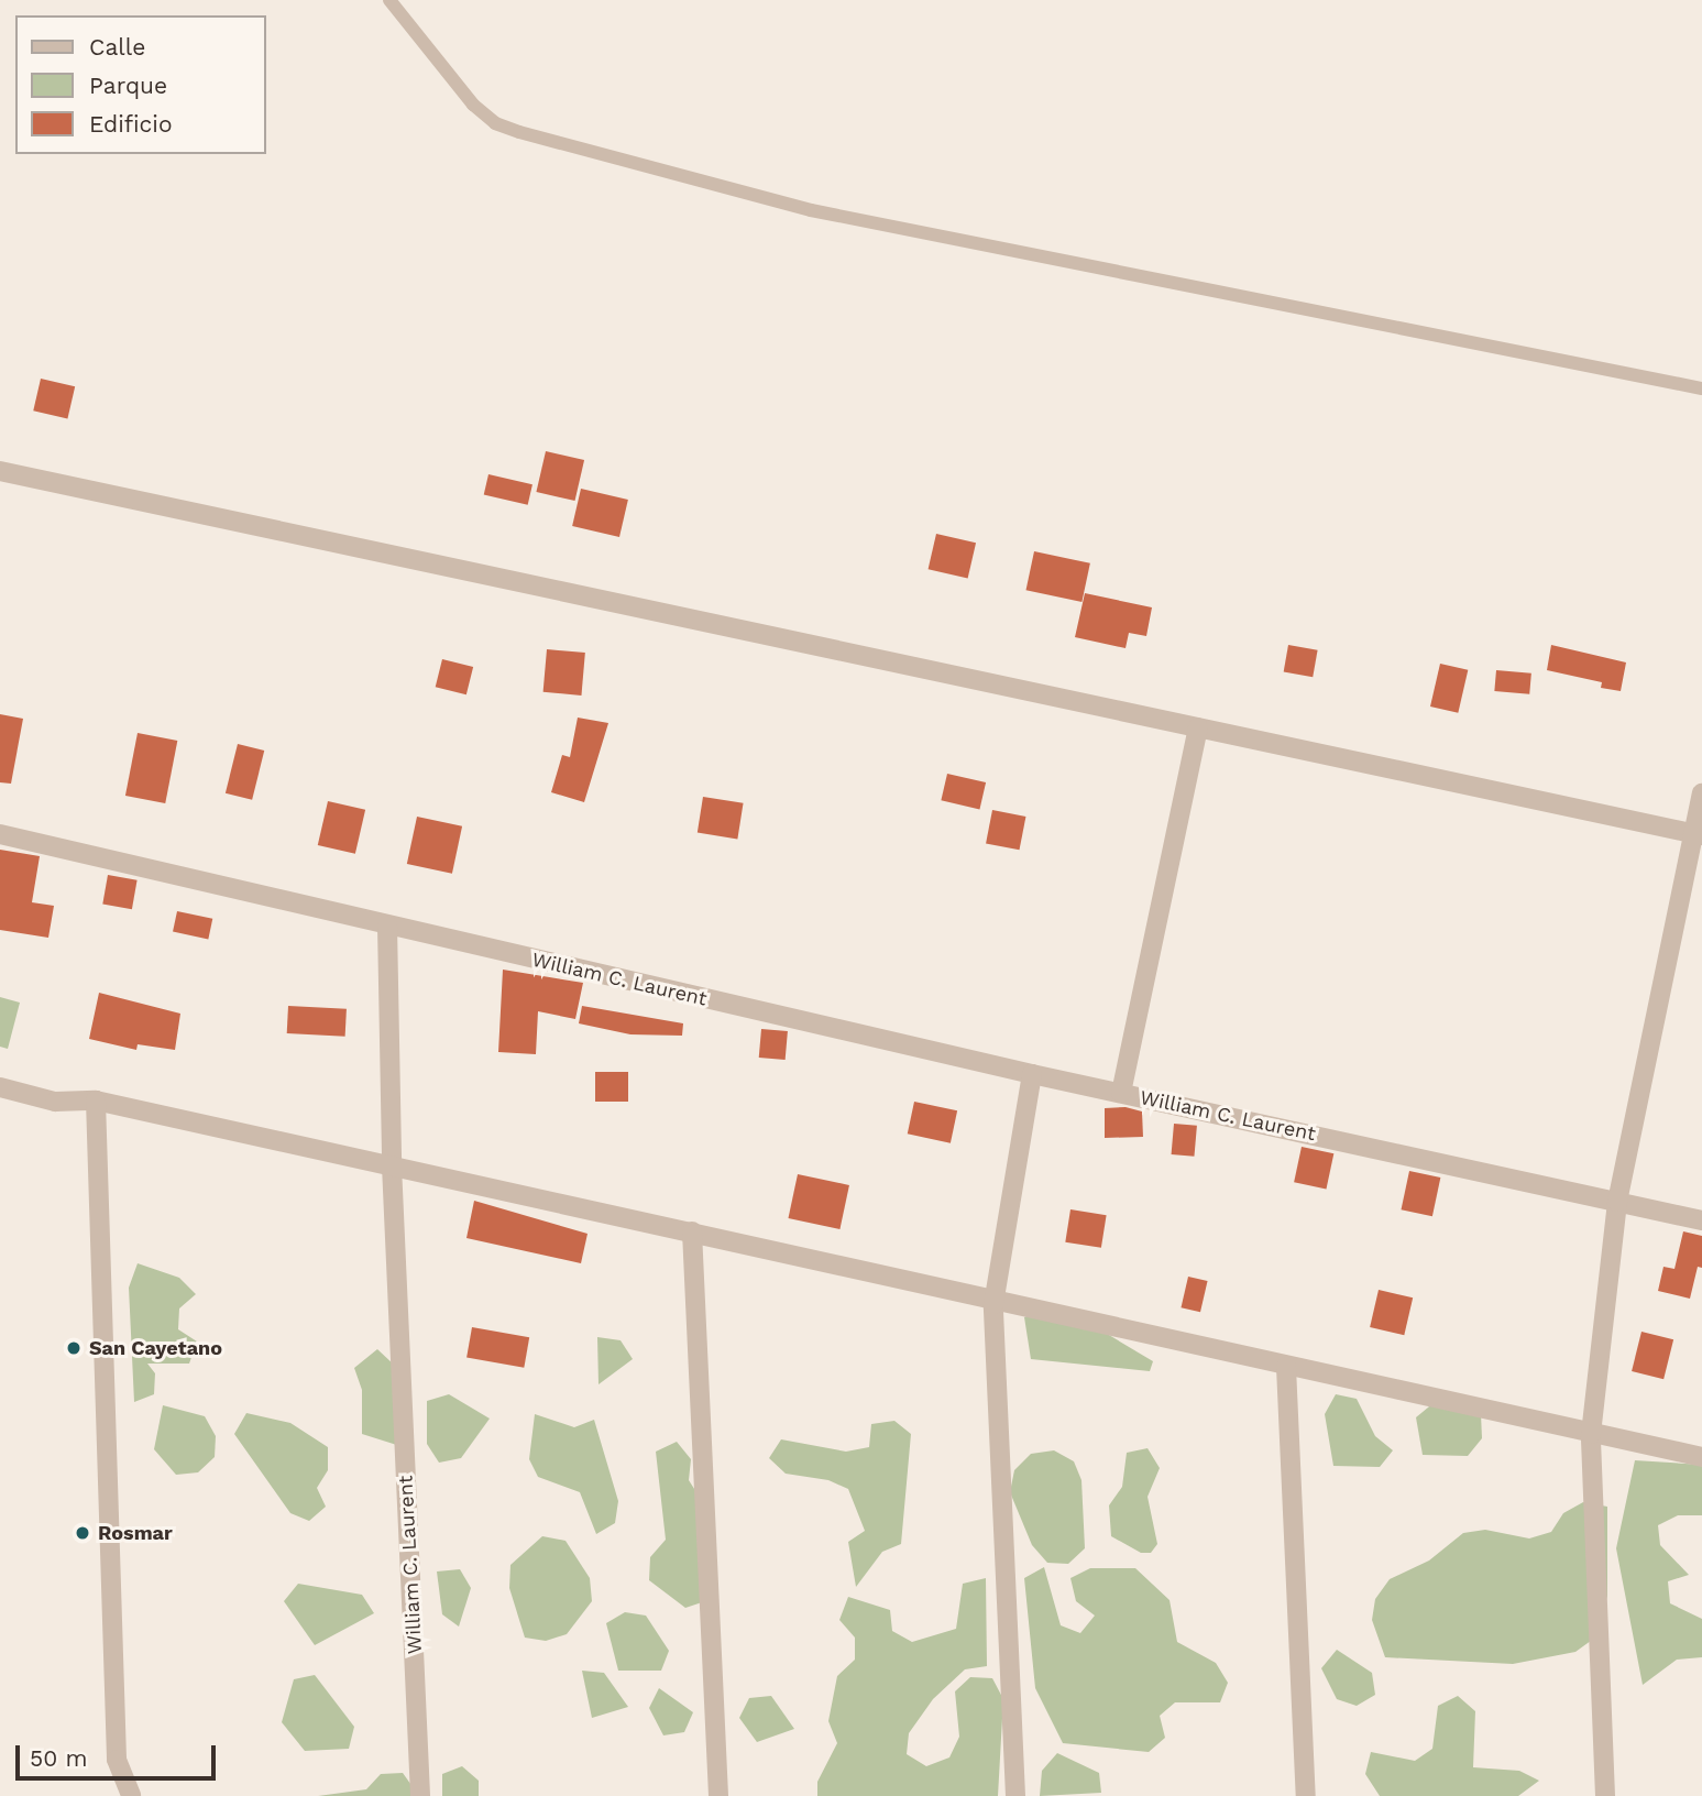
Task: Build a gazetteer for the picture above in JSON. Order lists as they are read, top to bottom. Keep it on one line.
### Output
{"streets":{"street":["William C. Laurent"]},"places":["San Cayetano","Rosmar"],"legend":["Calle","Parque","Edificio"],"scale_bar":"50 m"}
